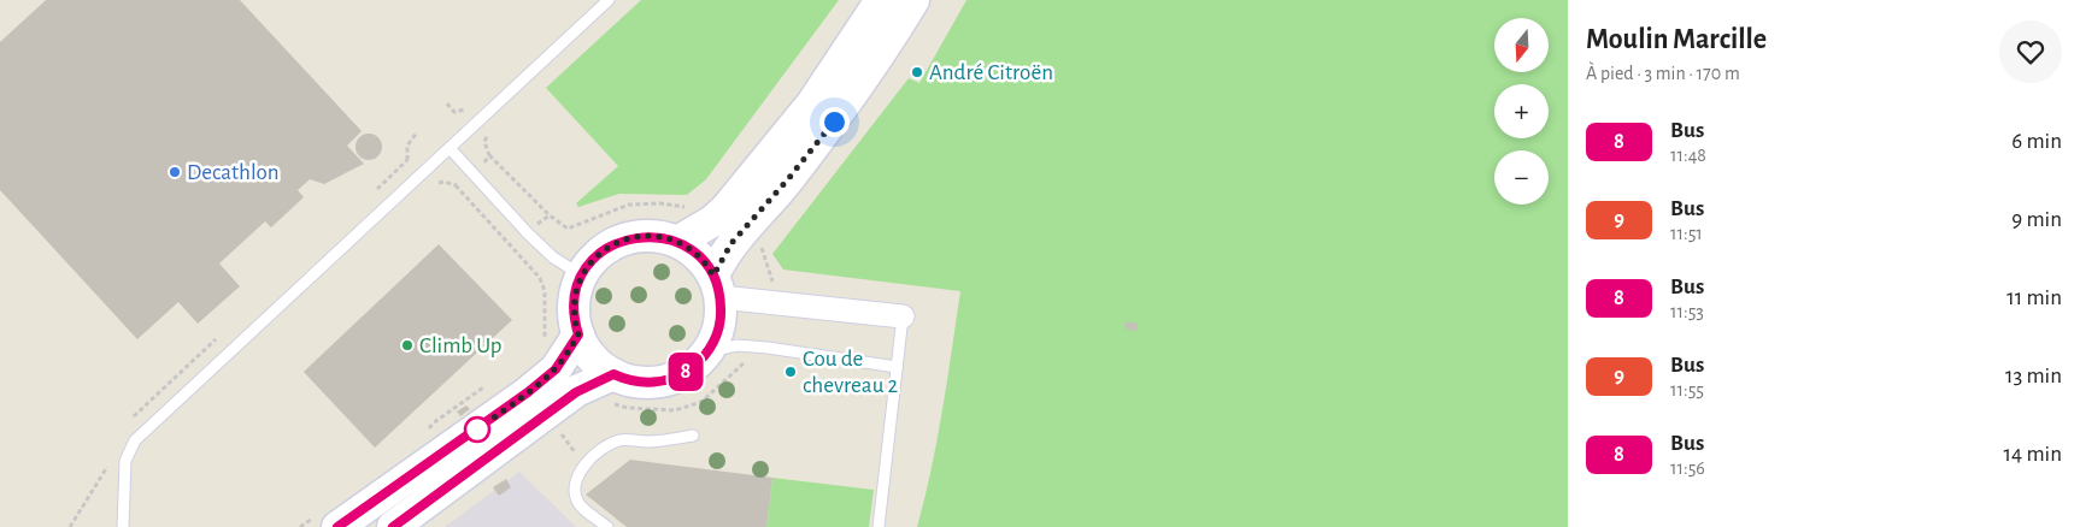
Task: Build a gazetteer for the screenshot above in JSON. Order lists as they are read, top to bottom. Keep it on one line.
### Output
{"places":["André Citroën","Decathlon","Climb Up","Cou de chevreau 2"],"lines":["bus line 8"],"north":"bottom","page":{"on_map":"8","heading":["Moulin Marcille","À pied · 3 min · 170 m"],"map_buttons":["+","−"],"list":[{"mark":"8","name":"Bus","note":"11:48","value":"6 min"},{"mark":"9","name":"Bus","note":"11:51","value":"9 min"},{"mark":"8","name":"Bus","note":"11:53","value":"11 min"},{"mark":"9","name":"Bus","note":"11:55","value":"13 min"},{"mark":"8","name":"Bus","note":"11:56","value":"14 min"}]}}
